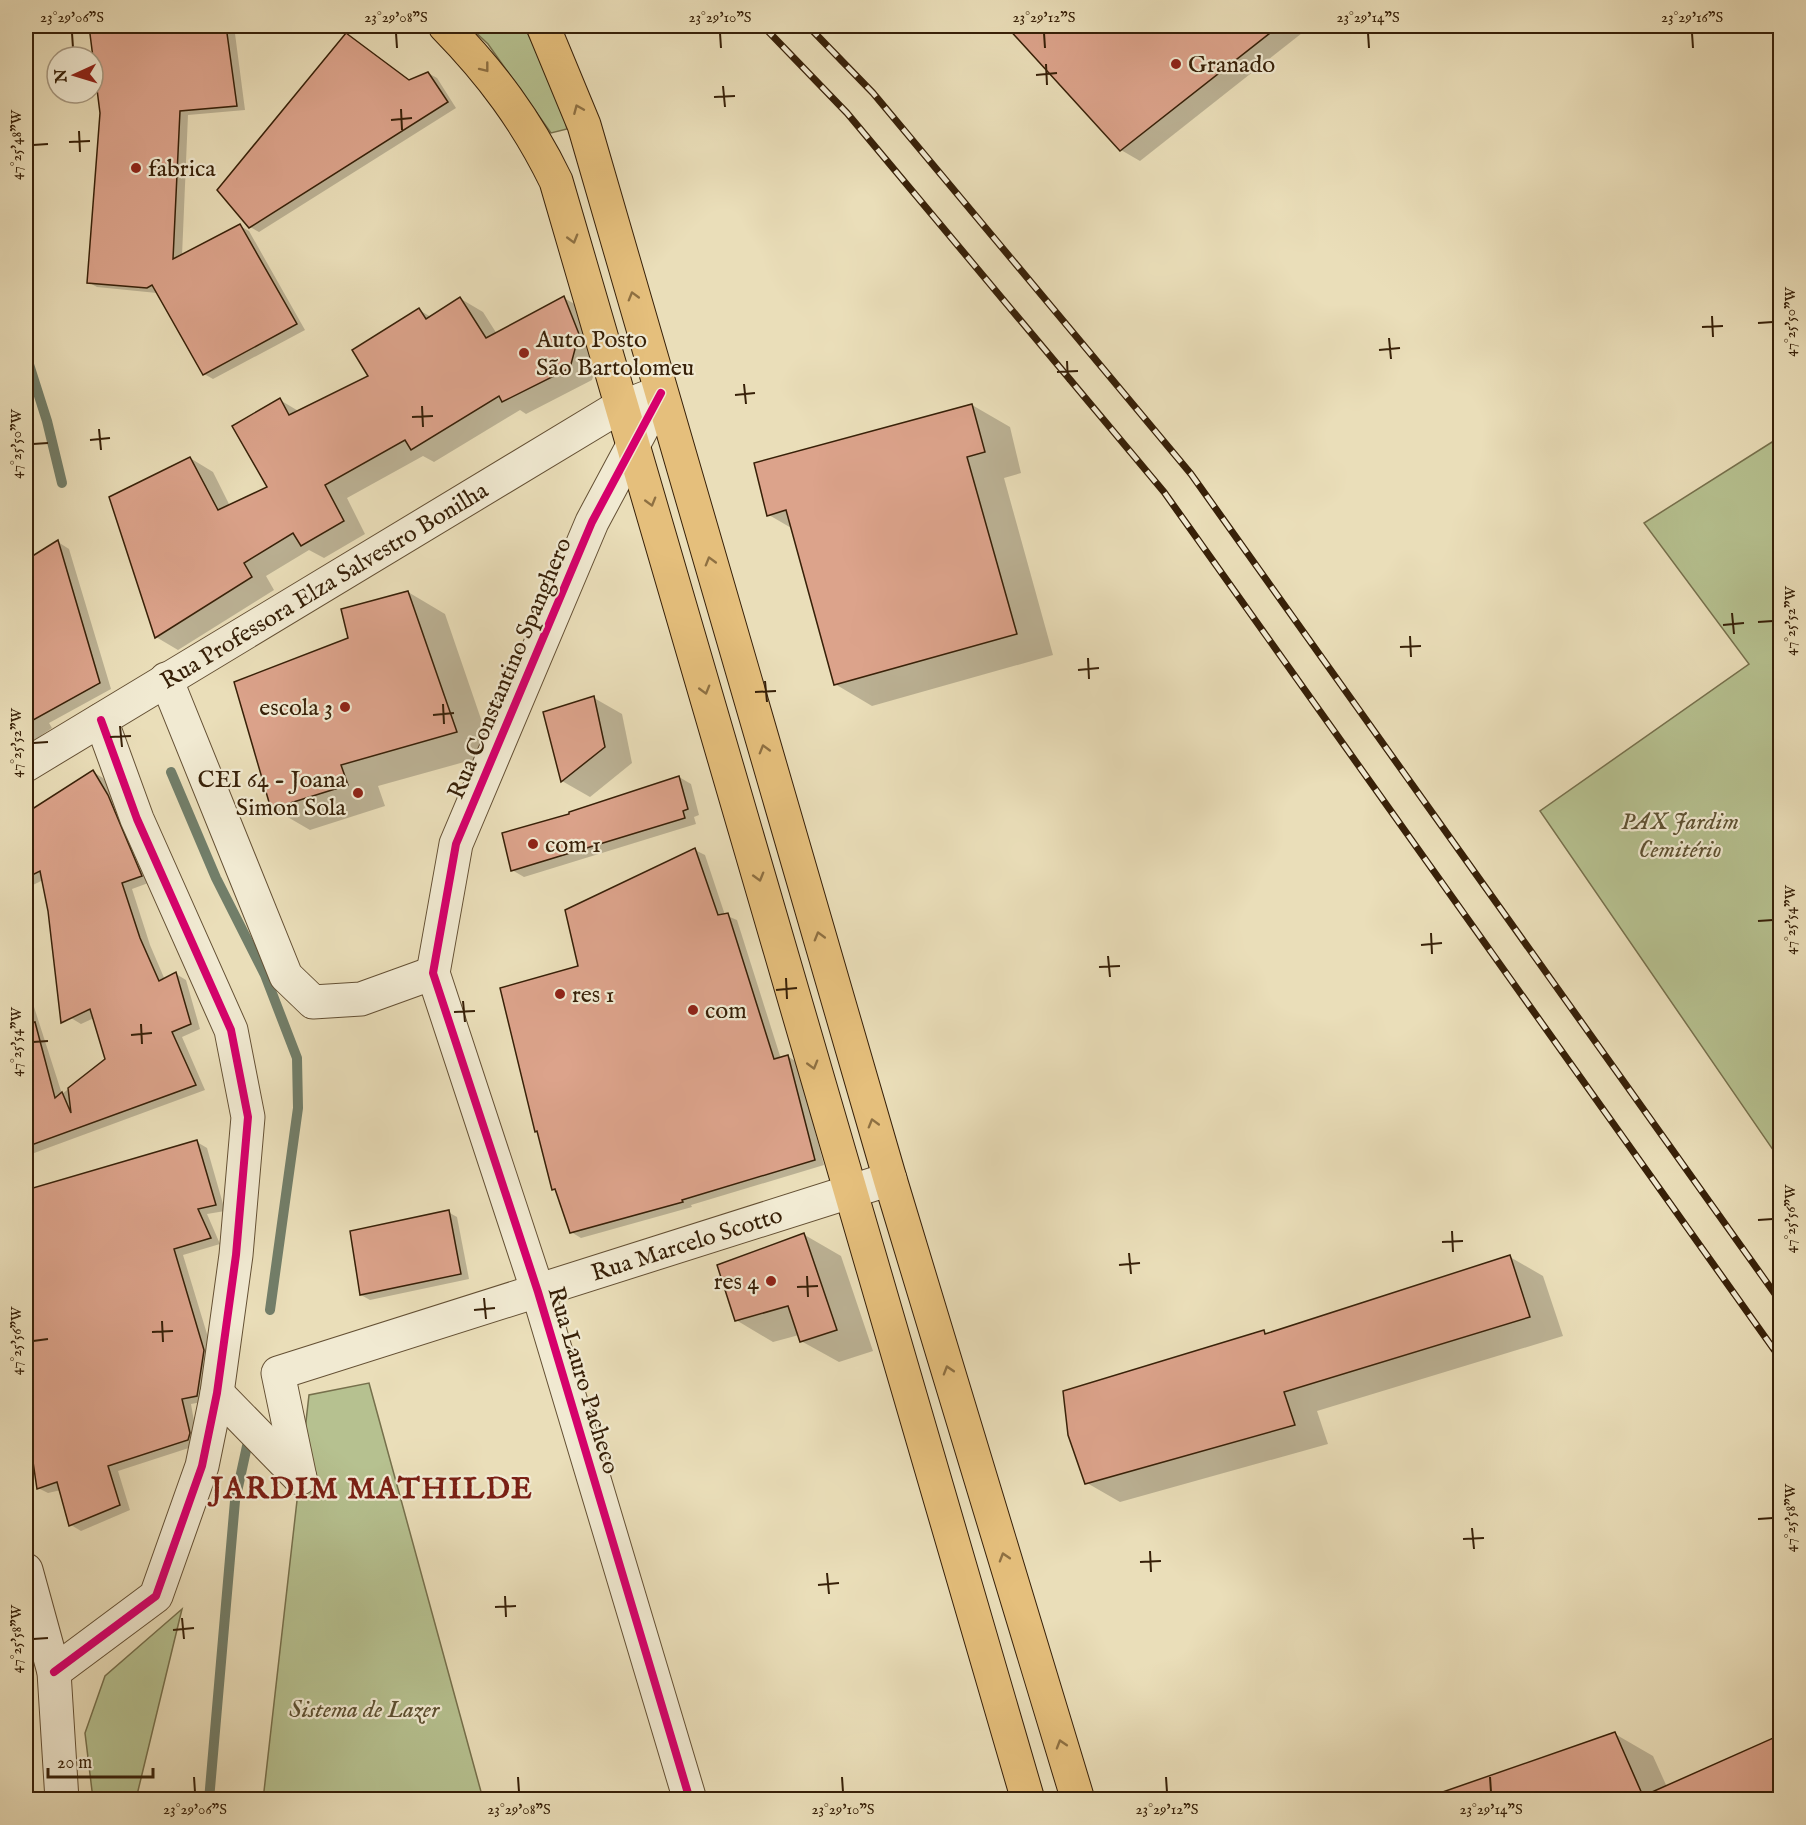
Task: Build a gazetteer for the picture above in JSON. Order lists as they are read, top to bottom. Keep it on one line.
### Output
{"streets":{"street":["Rua Professora Elza Salvestro Bonilha","Rua Constantino Spanghero","Rua Marcelo Scotto","Rua Lauro Pacheco"]},"crossings":[["Rua Professora Elza Salvestro Bonilha","Rua Constantino Spanghero"],["Rua Constantino Spanghero","Rua Lauro Pacheco"],["Rua Marcelo Scotto","Rua Lauro Pacheco"]],"districts":["JARDIM MATHILDE"],"parks":["PAX Jardim Cemitério","Sistema de Lazer"],"places":["Granado","fabrica","Auto Posto São Bartolomeu","escola 3","CEI 64 - Joana Simon Sola","com 1","res 1","com","res 4"],"scale_bar":"20 m","north":"left","coordinates":["23°29'06\"S","23°29'08\"S","23°29'10\"S","23°29'12\"S","23°29'14\"S","23°29'16\"S","47°25'48\"W","47°25'50\"W","47°25'52\"W","47°25'54\"W","47°25'56\"W","47°25'58\"W"]}
